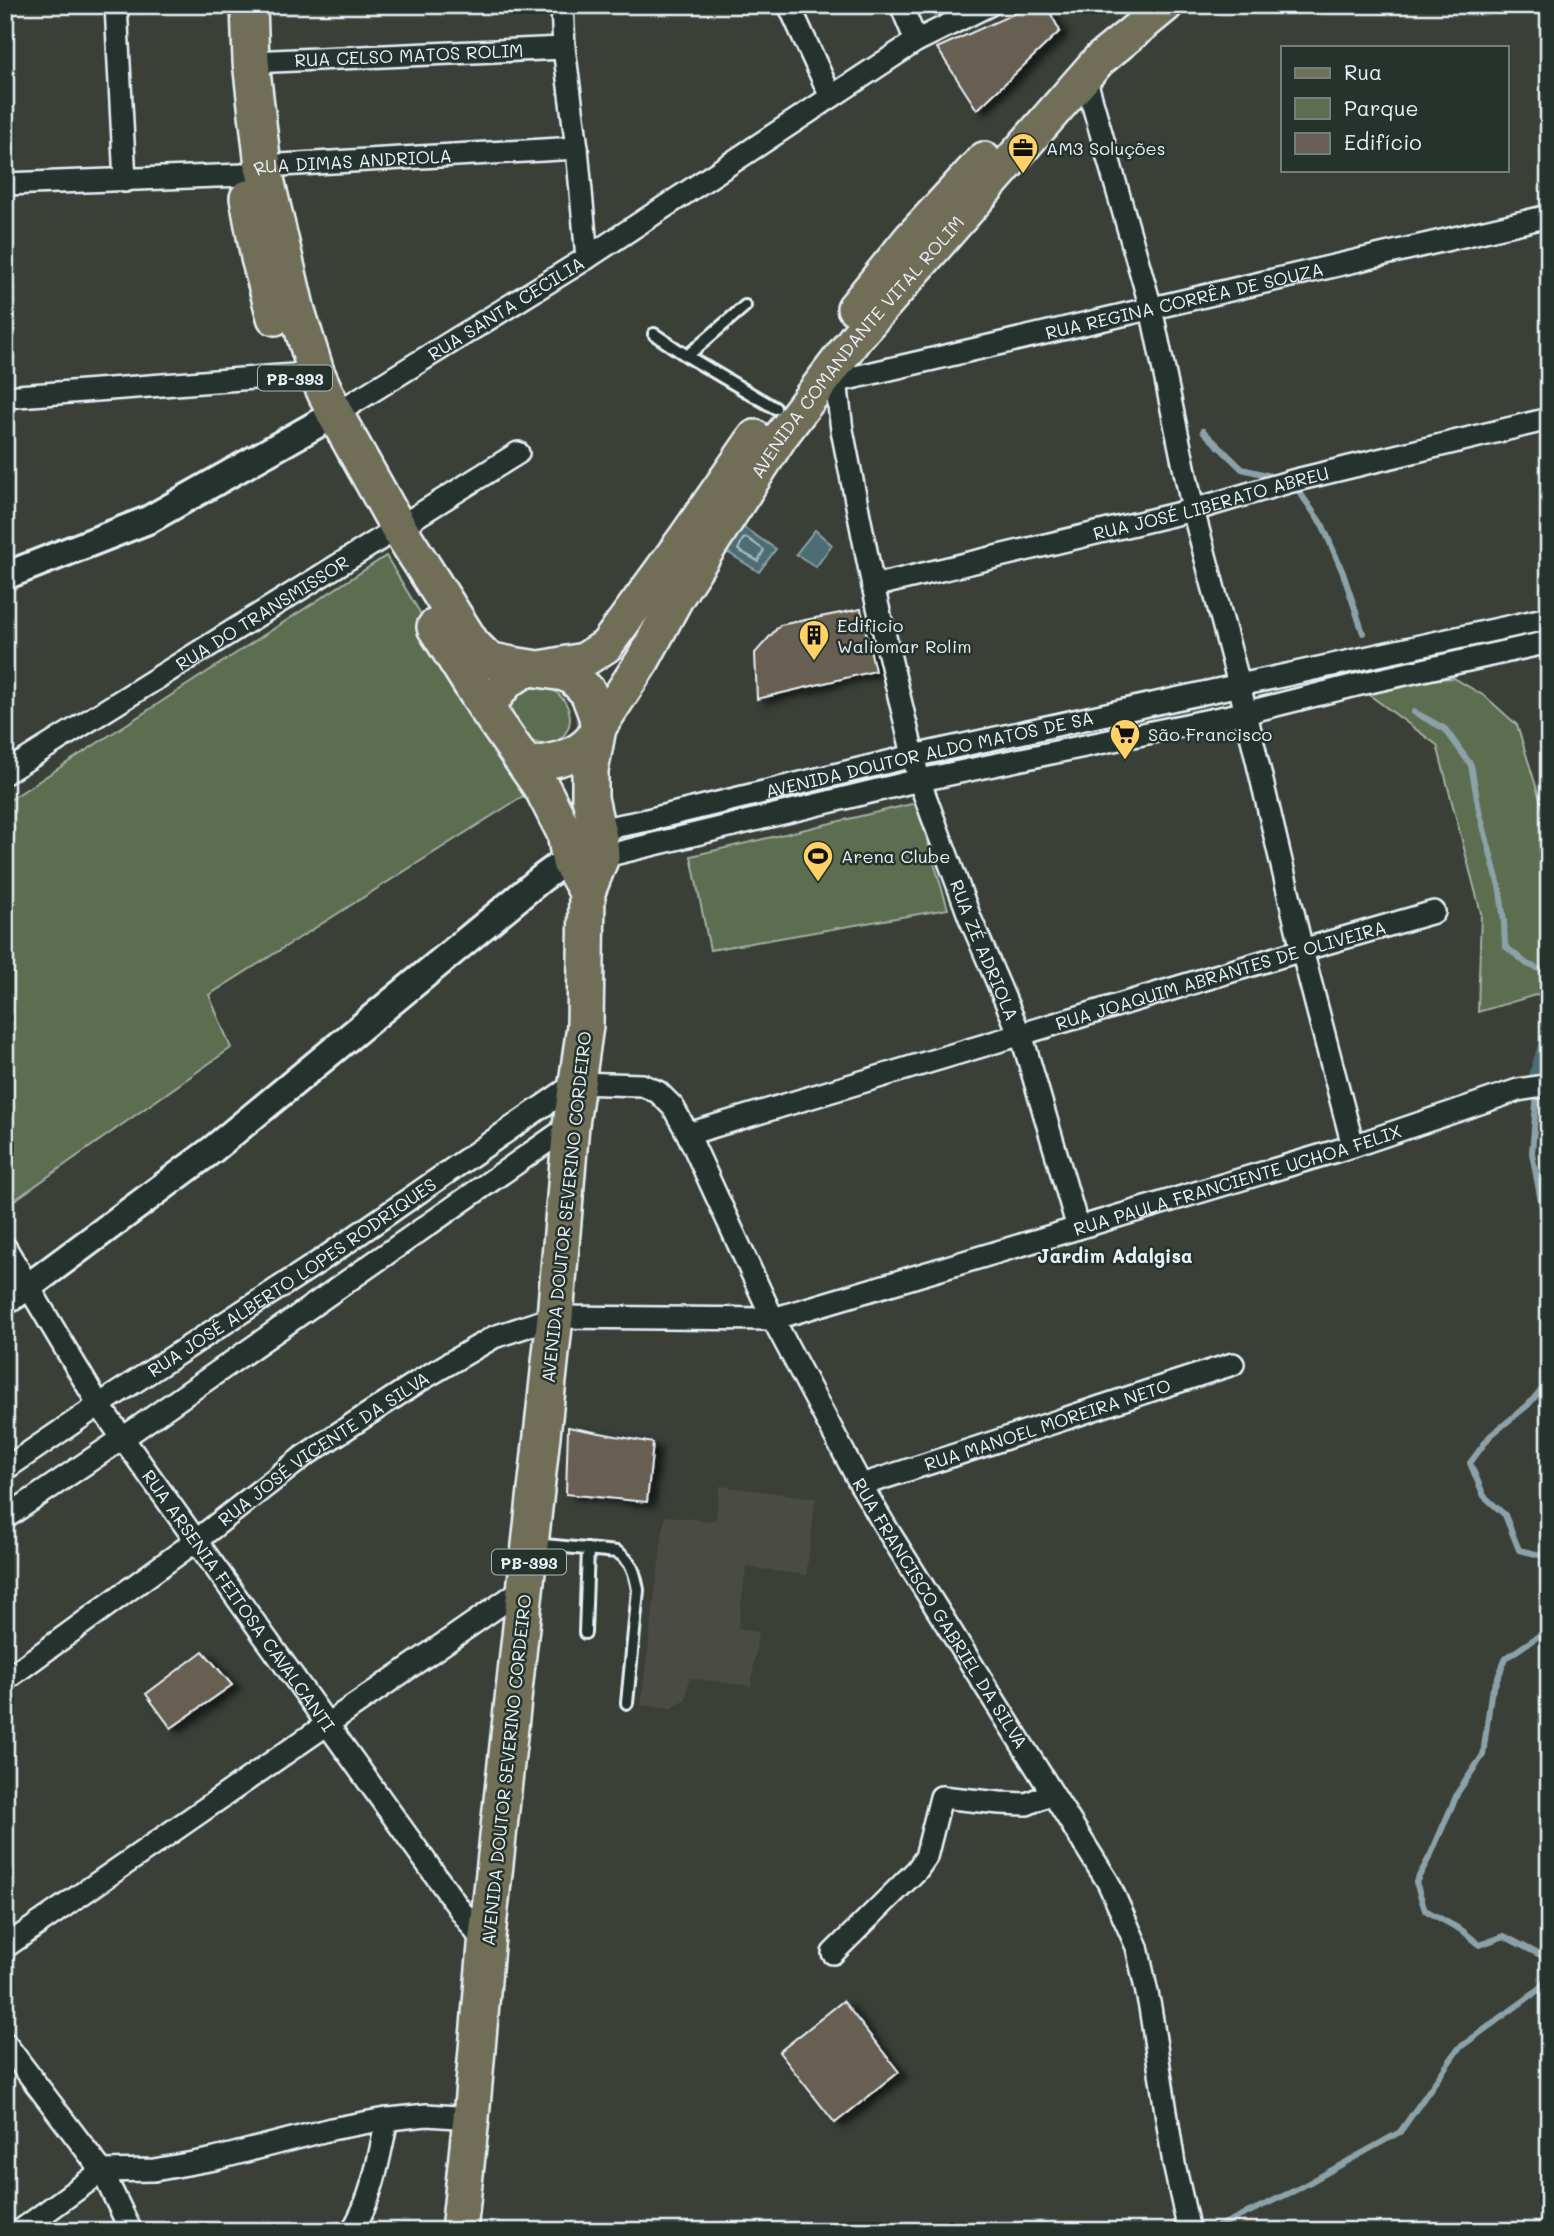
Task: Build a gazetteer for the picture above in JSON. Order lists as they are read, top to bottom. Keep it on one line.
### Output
{"streets":{"highway":["PB-393","AVENIDA DOUTOR SEVERINO CORDEIRO"],"main road":["AVENIDA COMANDANTE VITAL ROLIM"],"street":["RUA CELSO MATOS ROLIM","RUA DIMAS ANDRIOLA","RUA REGINA CORRÊA DE SOUZA","RUA SANTA CECILIA","RUA JOSÉ LIBERATO ABREU","RUA DO TRANSMISSOR","AVENIDA DOUTOR ALDO MATOS DE SÁ","RUA ZÉ ADRIOLA","RUA JOAQUIM ABRANTES DE OLIVEIRA","RUA PAULA FRANCIENTE UCHOA FELIX","RUA JOSÉ ALBERTO LOPES RODRIQUES","RUA MANOEL MOREIRA NETO","RUA JOSÉ VICENTE DA SILVA","RUA ARSENIA FEITOSA CAVALCANTI","RUA FRANCISCO GABRIEL DA SILVA"]},"crossings":[["RUA CELSO MATOS ROLIM","PB-393"],["RUA DIMAS ANDRIOLA","PB-393"],["RUA REGINA CORRÊA DE SOUZA","AVENIDA COMANDANTE VITAL ROLIM"],["RUA REGINA CORRÊA DE SOUZA","RUA ZÉ ADRIOLA"],["RUA SANTA CECILIA","PB-393"],["AVENIDA COMANDANTE VITAL ROLIM","PB-393"],["AVENIDA COMANDANTE VITAL ROLIM","RUA ZÉ ADRIOLA"],["AVENIDA COMANDANTE VITAL ROLIM","AVENIDA DOUTOR SEVERINO CORDEIRO"],["PB-393","RUA DO TRANSMISSOR"],["PB-393","AVENIDA DOUTOR SEVERINO CORDEIRO"],["RUA JOSÉ LIBERATO ABREU","RUA ZÉ ADRIOLA"],["AVENIDA DOUTOR ALDO MATOS DE SÁ","RUA ZÉ ADRIOLA"],["AVENIDA DOUTOR ALDO MATOS DE SÁ","AVENIDA DOUTOR SEVERINO CORDEIRO"],["RUA ZÉ ADRIOLA","RUA JOAQUIM ABRANTES DE OLIVEIRA"],["RUA ZÉ ADRIOLA","RUA PAULA FRANCIENTE UCHOA FELIX"],["RUA JOAQUIM ABRANTES DE OLIVEIRA","RUA FRANCISCO GABRIEL DA SILVA"],["RUA PAULA FRANCIENTE UCHOA FELIX","AVENIDA DOUTOR SEVERINO CORDEIRO"],["RUA PAULA FRANCIENTE UCHOA FELIX","RUA JOSÉ VICENTE DA SILVA"],["RUA PAULA FRANCIENTE UCHOA FELIX","RUA FRANCISCO GABRIEL DA SILVA"],["AVENIDA DOUTOR SEVERINO CORDEIRO","RUA JOSÉ ALBERTO LOPES RODRIQUES"],["AVENIDA DOUTOR SEVERINO CORDEIRO","RUA JOSÉ VICENTE DA SILVA"],["AVENIDA DOUTOR SEVERINO CORDEIRO","RUA ARSENIA FEITOSA CAVALCANTI"],["AVENIDA DOUTOR SEVERINO CORDEIRO","RUA FRANCISCO GABRIEL DA SILVA"],["RUA JOSÉ ALBERTO LOPES RODRIQUES","RUA ARSENIA FEITOSA CAVALCANTI"],["RUA JOSÉ ALBERTO LOPES RODRIQUES","RUA FRANCISCO GABRIEL DA SILVA"],["RUA MANOEL MOREIRA NETO","RUA FRANCISCO GABRIEL DA SILVA"],["RUA JOSÉ VICENTE DA SILVA","RUA ARSENIA FEITOSA CAVALCANTI"]],"districts":["Jardim Adalgisa"],"places":{"office":["AM3 Soluções"],"building":["Edificio Waliomar Rolim"],"supermarket":["São Francisco"],"sports":["Arena Clube"]},"legend":["Rua","Parque","Edifício"]}
